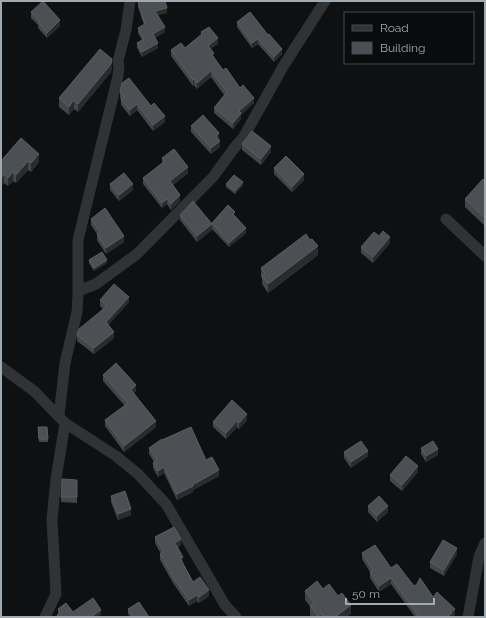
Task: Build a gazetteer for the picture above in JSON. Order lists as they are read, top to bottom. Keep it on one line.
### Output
{"legend":["Road","Building"],"scale_bar":"50 m"}
